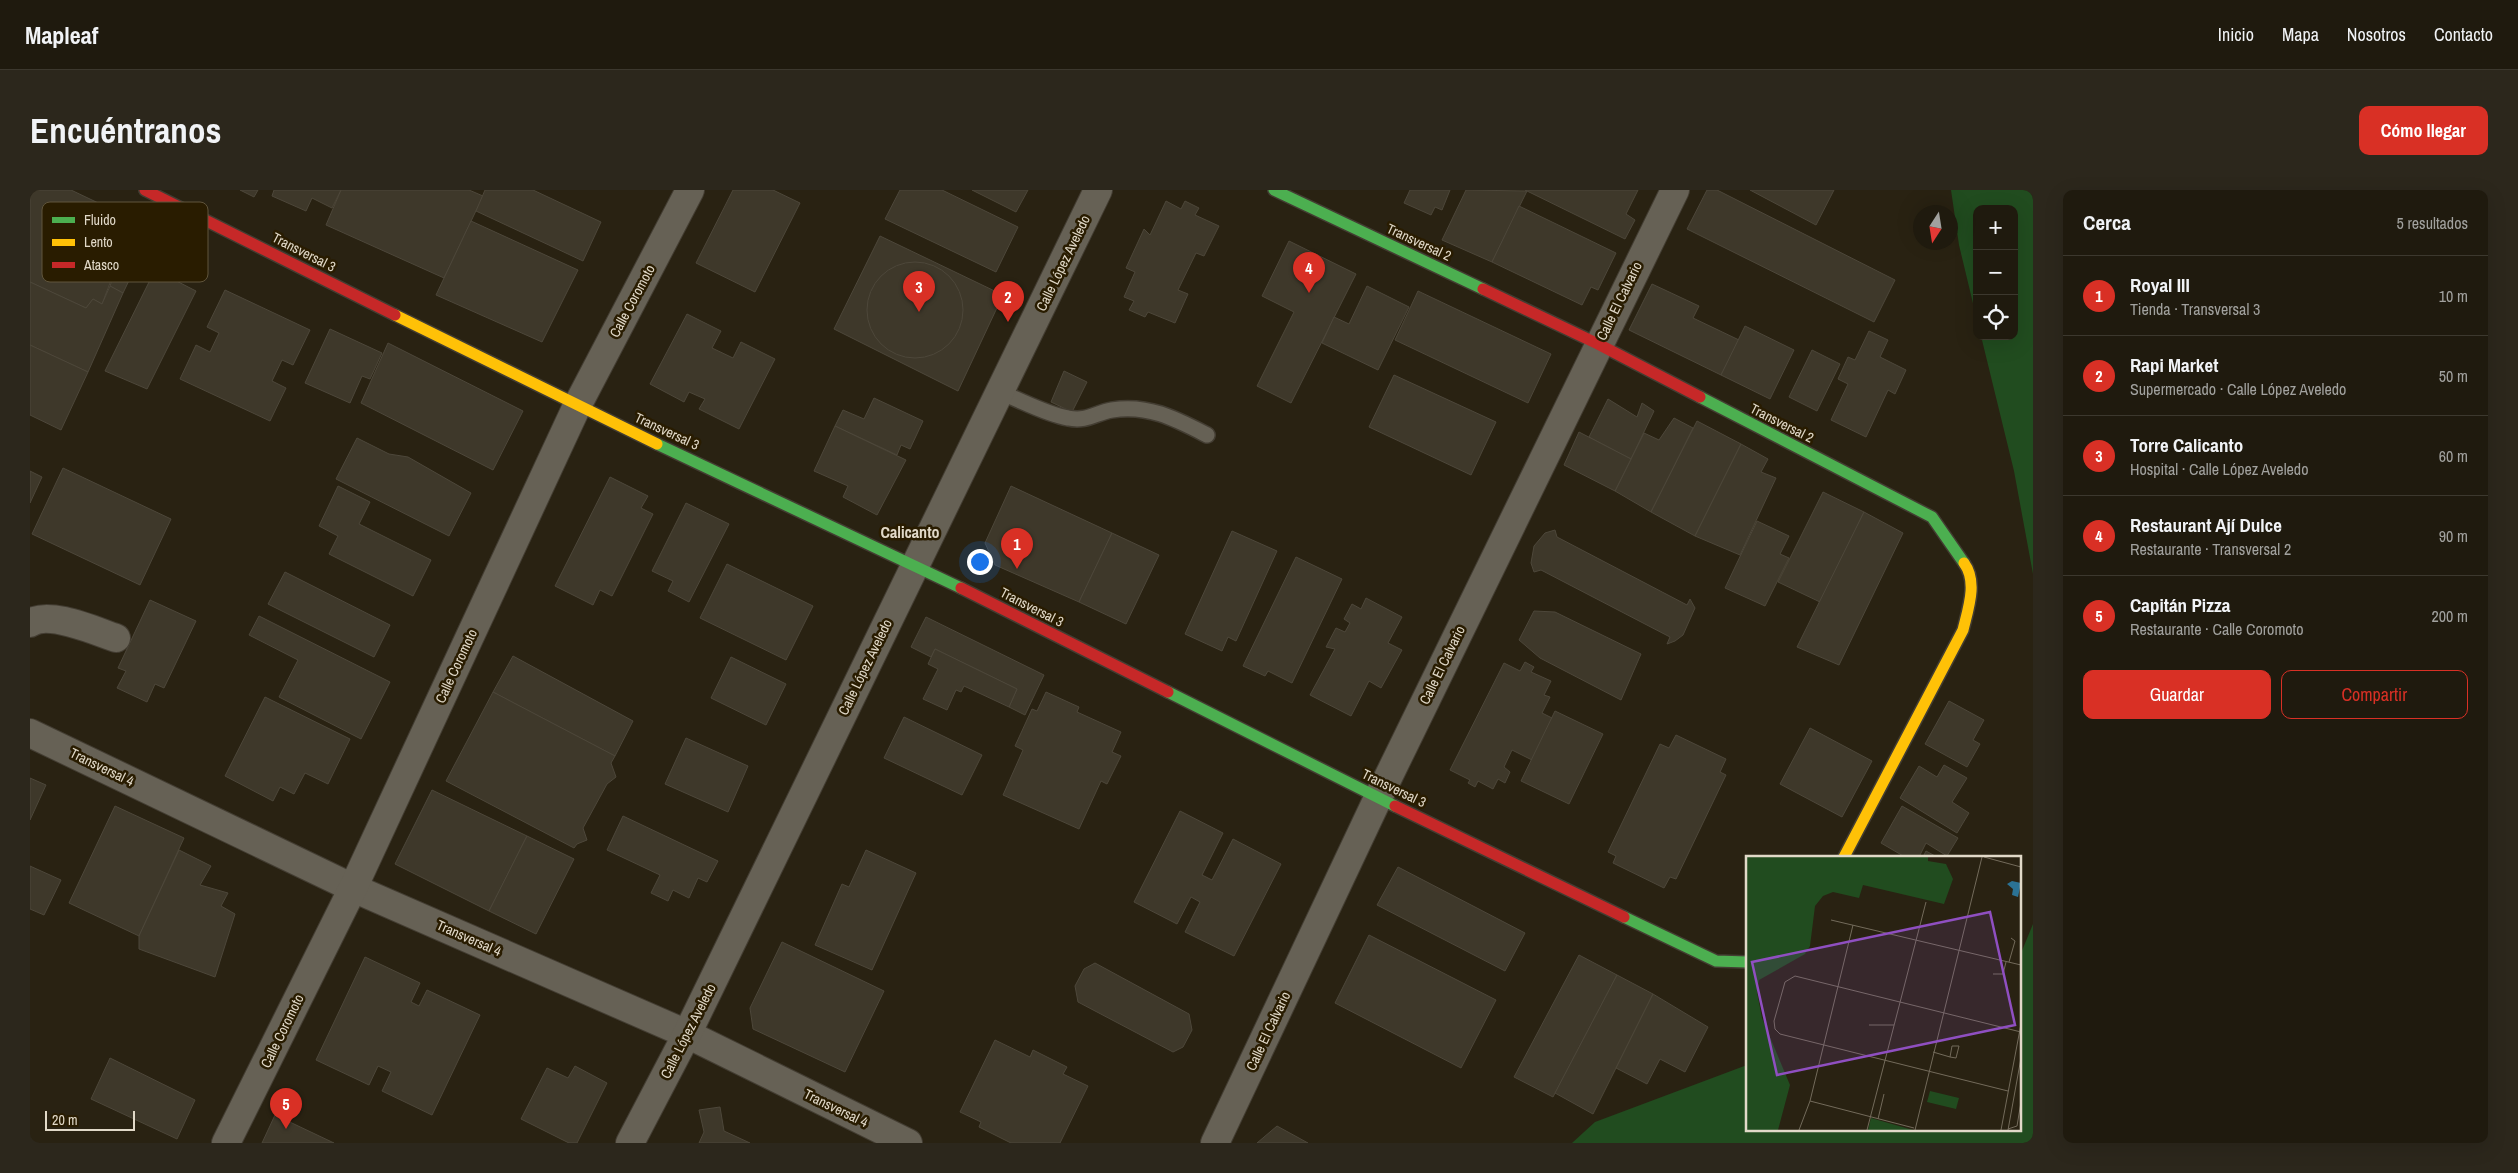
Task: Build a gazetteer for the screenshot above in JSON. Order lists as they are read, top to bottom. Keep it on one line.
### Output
{"streets":{"street":["Transversal 2","Transversal 3","Calle López Aveledo","Calle Coromoto","Calle El Calvario","Transversal 4"]},"crossings":[["Transversal 2","Calle El Calvario"],["Transversal 3","Calle López Aveledo"],["Transversal 3","Calle Coromoto"],["Transversal 3","Calle El Calvario"],["Calle López Aveledo","Transversal 4"],["Calle Coromoto","Transversal 4"]],"districts":["Calicanto"],"legend":["Fluido","Lento","Atasco"],"scale_bar":"20 m","north":"bottom","page":{"header":"Mapleaf","nav":["Inicio","Mapa","Nosotros","Contacto"],"buttons":["Cómo llegar",["Guardar","Compartir"]],"title":"Encuéntranos","heading":["Cerca","5 resultados"],"map_buttons":["+","−"],"pins":["4","3","2","1","5"],"list":[{"mark":"1","name":"Royal III","note":"Tienda · Transversal 3","value":"10 m"},{"mark":"2","name":"Rapi Market","note":"Supermercado · Calle López Aveledo","value":"50 m"},{"mark":"3","name":"Torre Calicanto","note":"Hospital · Calle López Aveledo","value":"60 m"},{"mark":"4","name":"Restaurant Ají Dulce","note":"Restaurante · Transversal 2","value":"90 m"},{"mark":"5","name":"Capitán Pizza","note":"Restaurante · Calle Coromoto","value":"200 m"}],"scale":"20 m"}}
